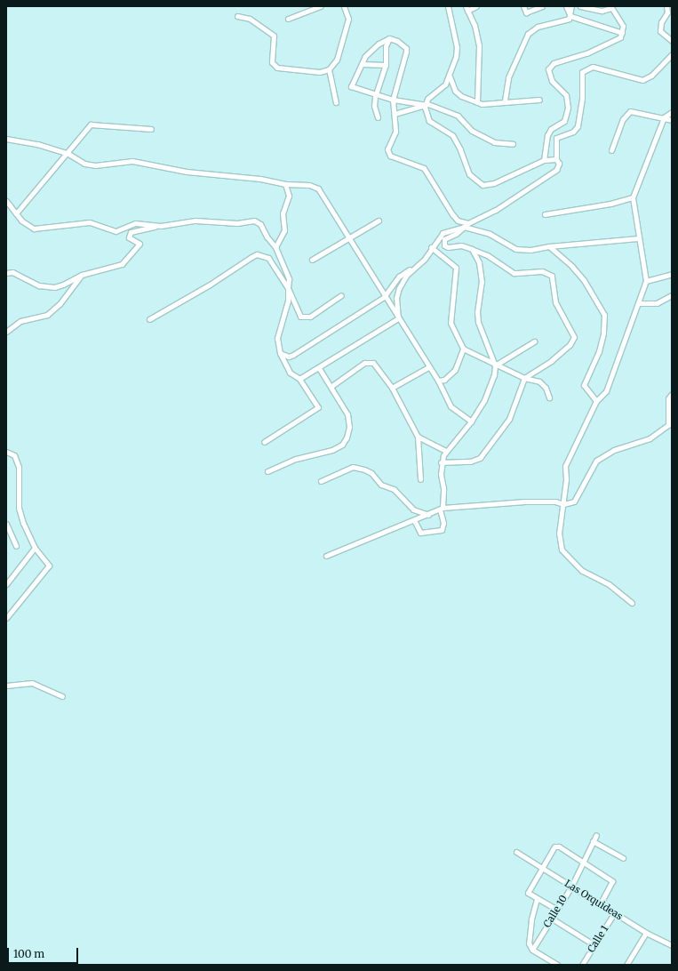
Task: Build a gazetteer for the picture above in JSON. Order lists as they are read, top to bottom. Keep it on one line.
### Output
{"streets":{"street":["Las Orquideas","Calle 10","Calle 1"]},"crossings":[["Las Orquideas","Calle 10"],["Las Orquideas","Calle 1"]],"scale_bar":"100 m"}
